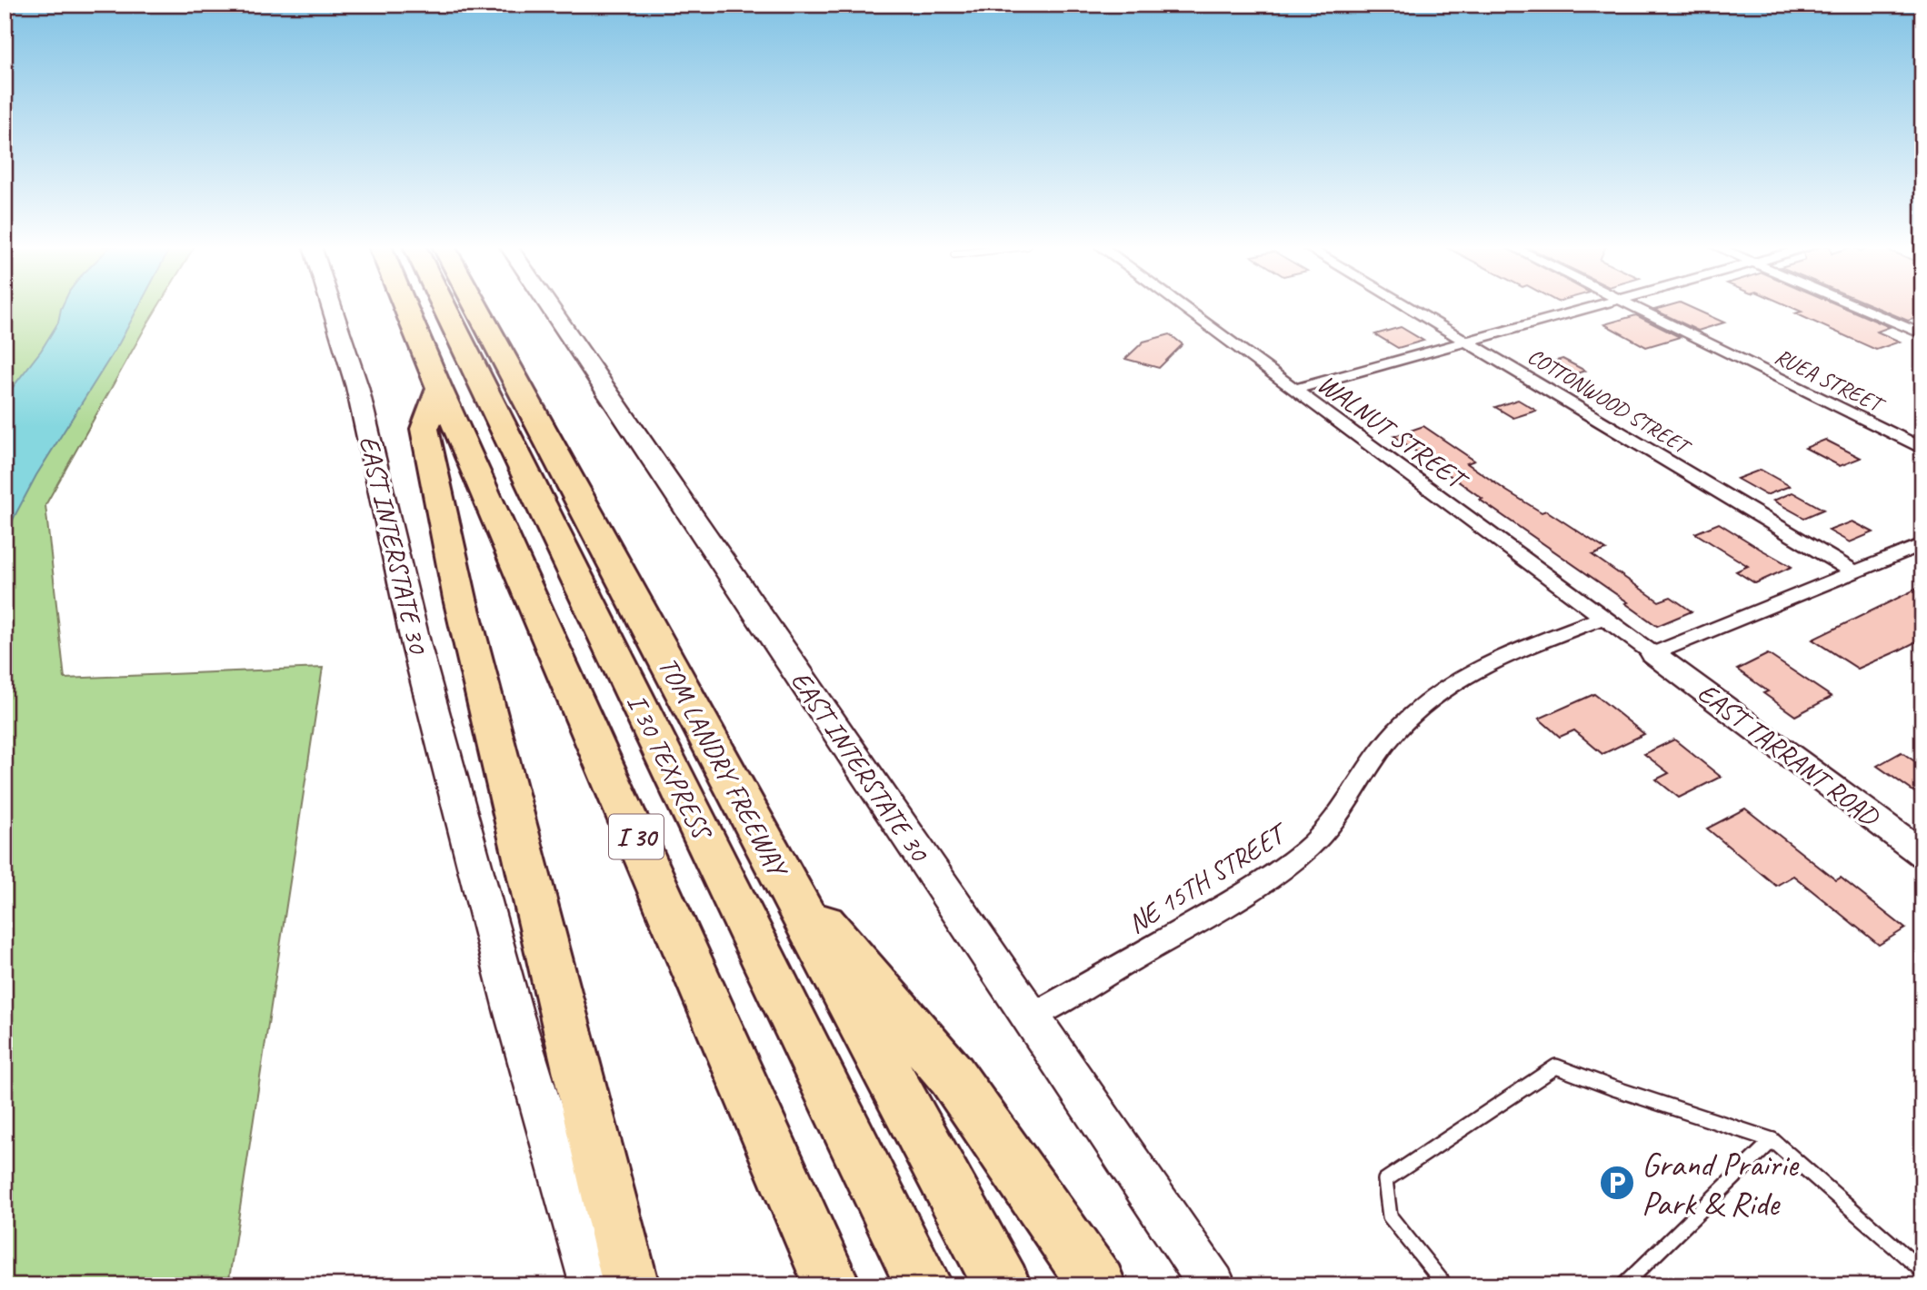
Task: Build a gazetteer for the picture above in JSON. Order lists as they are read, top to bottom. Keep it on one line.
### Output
{"streets":{"highway":["I 30 TEXPRESS","TOM LANDRY FREEWAY","I 30"],"main road":["EAST INTERSTATE 30"],"street":["RUEA STREET","COTTONWOOD STREET","WALNUT STREET","EAST TARRANT ROAD","NE 15TH STREET"]},"crossings":[["WALNUT STREET","EAST TARRANT ROAD"],["WALNUT STREET","NE 15TH STREET"],["EAST INTERSTATE 30","NE 15TH STREET"]],"places":{"parking":["Grand Prairie Park & Ride"]}}
